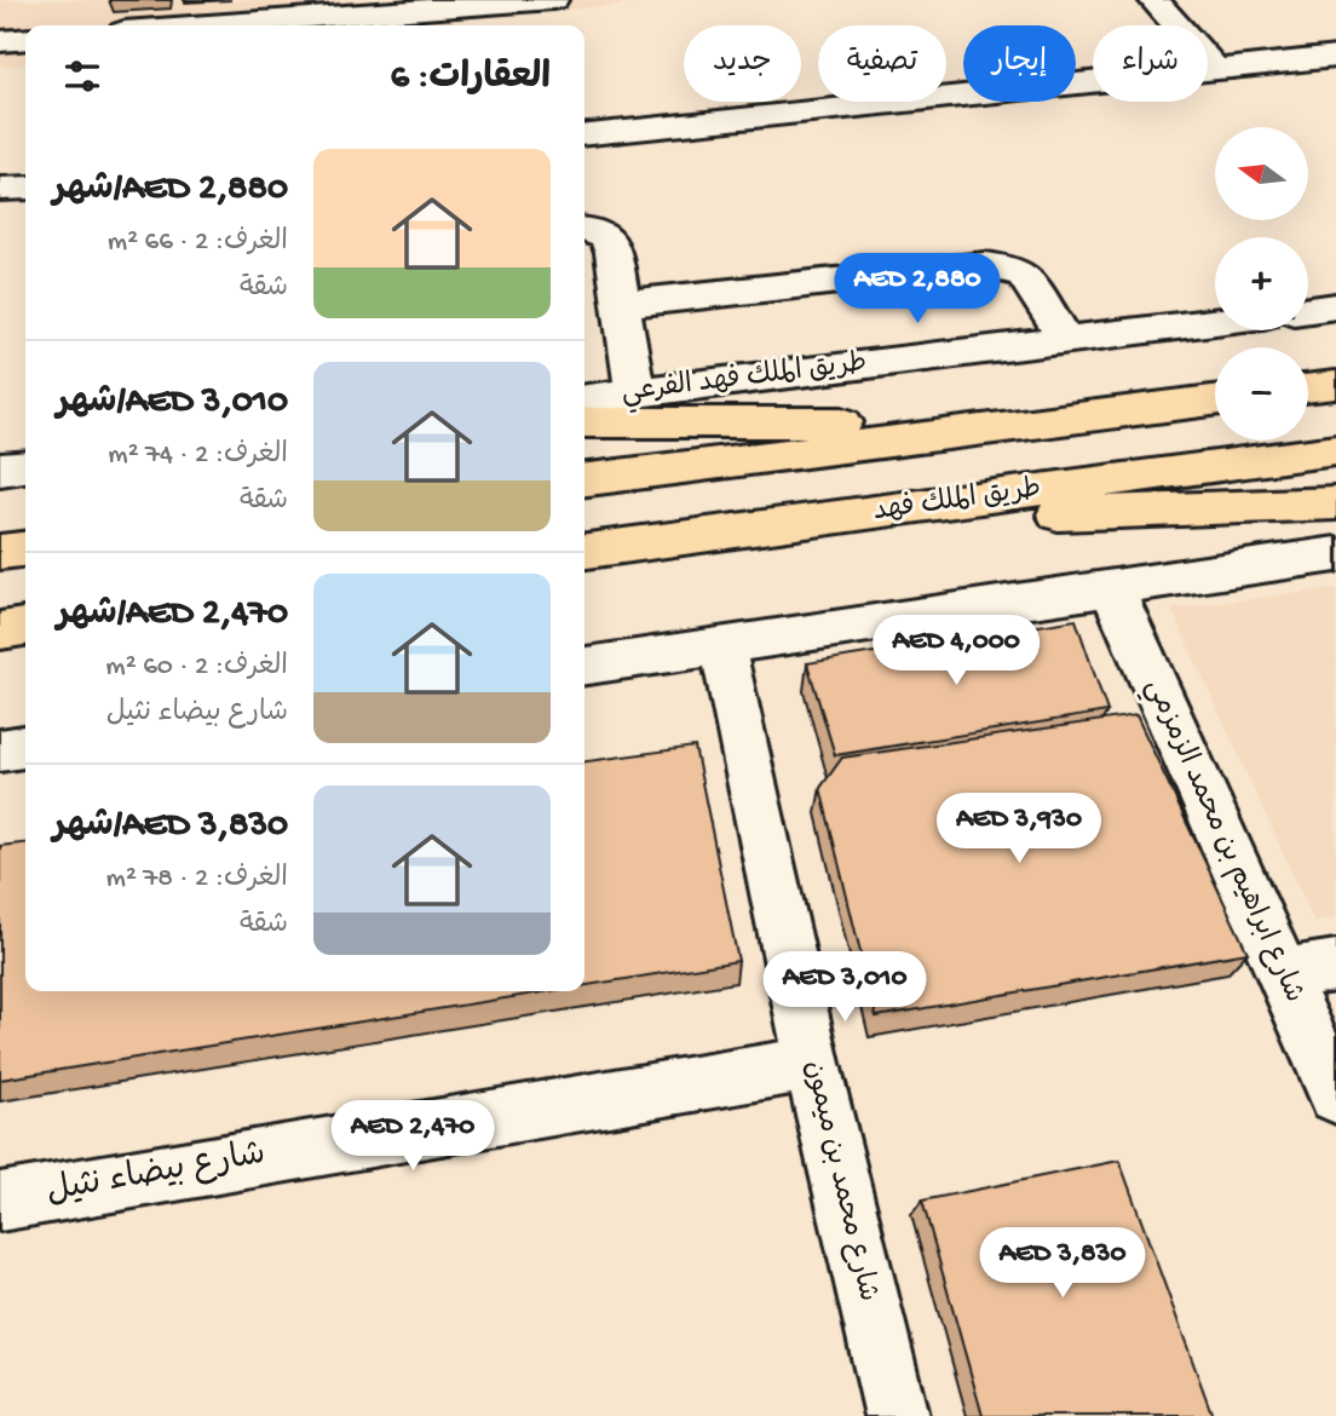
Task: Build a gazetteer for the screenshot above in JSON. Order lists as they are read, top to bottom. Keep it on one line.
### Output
{"streets":{"highway":["طريق الملك فهد"],"street":["طريق الملك فهد الفرعي","شارع ابراهيم بن محمد الزمزمي","شارع بيضاء نثيل","شارع محمد بن ميمون"]},"crossings":[["شارع بيضاء نثيل","شارع محمد بن ميمون"]],"north":"left","page":{"chip":["شراء","إيجار","تصفية","جديد"],"heading":"العقارات: 6","map_buttons":["+","−"],"list":[{"name":"AED 2,880/شهر","note":"الغرف: 2 · 66 m² · شقة"},{"name":"AED 3,010/شهر","note":"الغرف: 2 · 74 m² · شقة"},{"name":"AED 2,470/شهر","note":"الغرف: 2 · 60 m² · شارع بيضاء نثيل"},{"name":"AED 3,830/شهر","note":"الغرف: 2 · 78 m² · شقة"}],"price":["AED 2,880","AED 4,000","AED 3,930","AED 3,010","AED 2,470","AED 3,830"]}}
